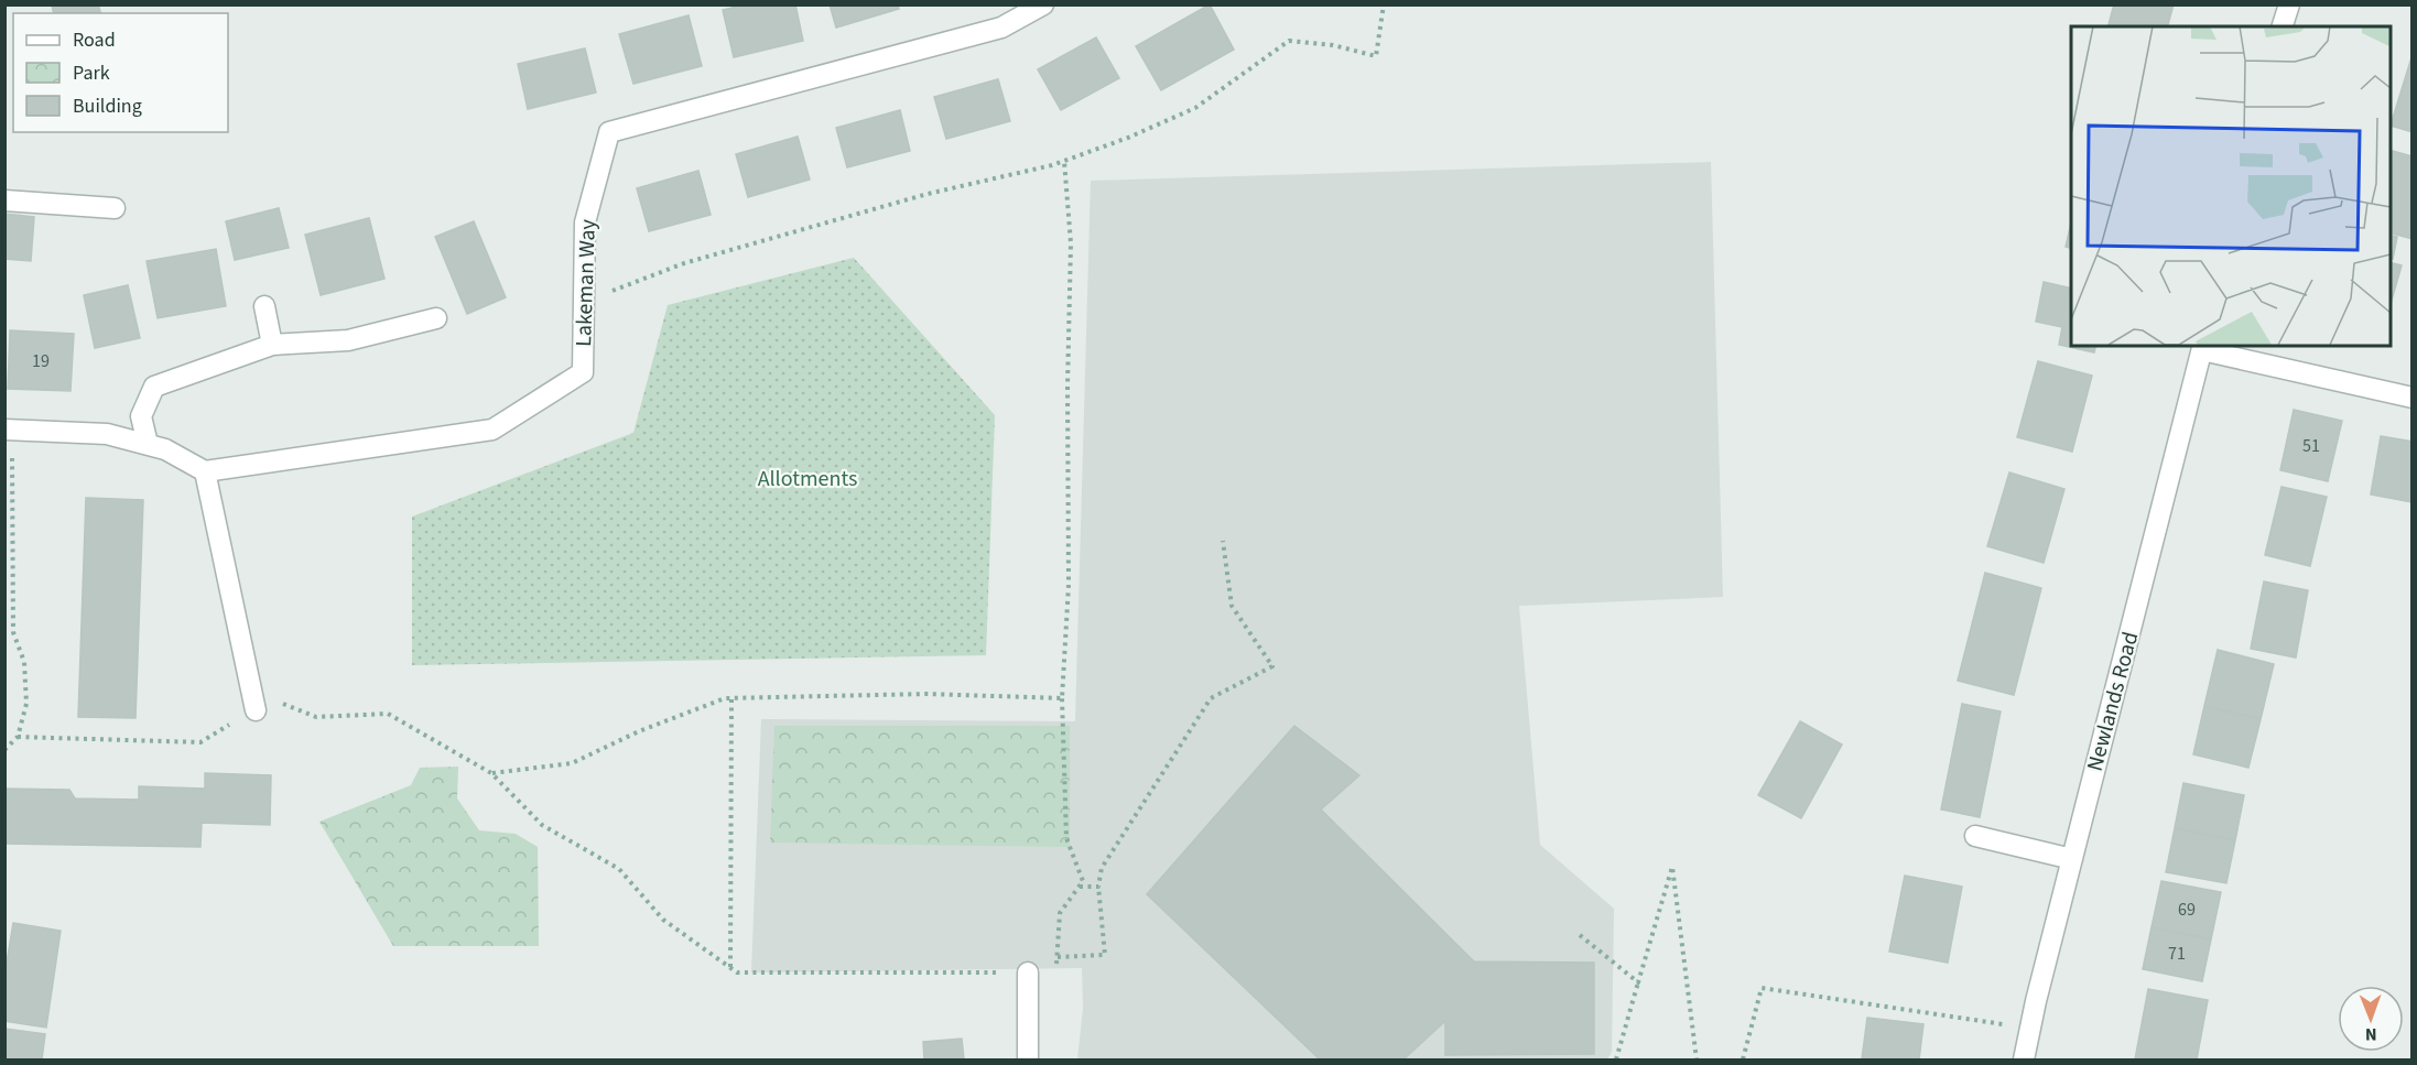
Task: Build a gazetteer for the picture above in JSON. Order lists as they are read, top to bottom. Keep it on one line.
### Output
{"streets":{"street":["Lakeman Way","Newlands Road"]},"parks":["Allotments"],"house_numbers":["19","51","69","71"],"legend":["Road","Park","Building"],"north":"bottom"}
